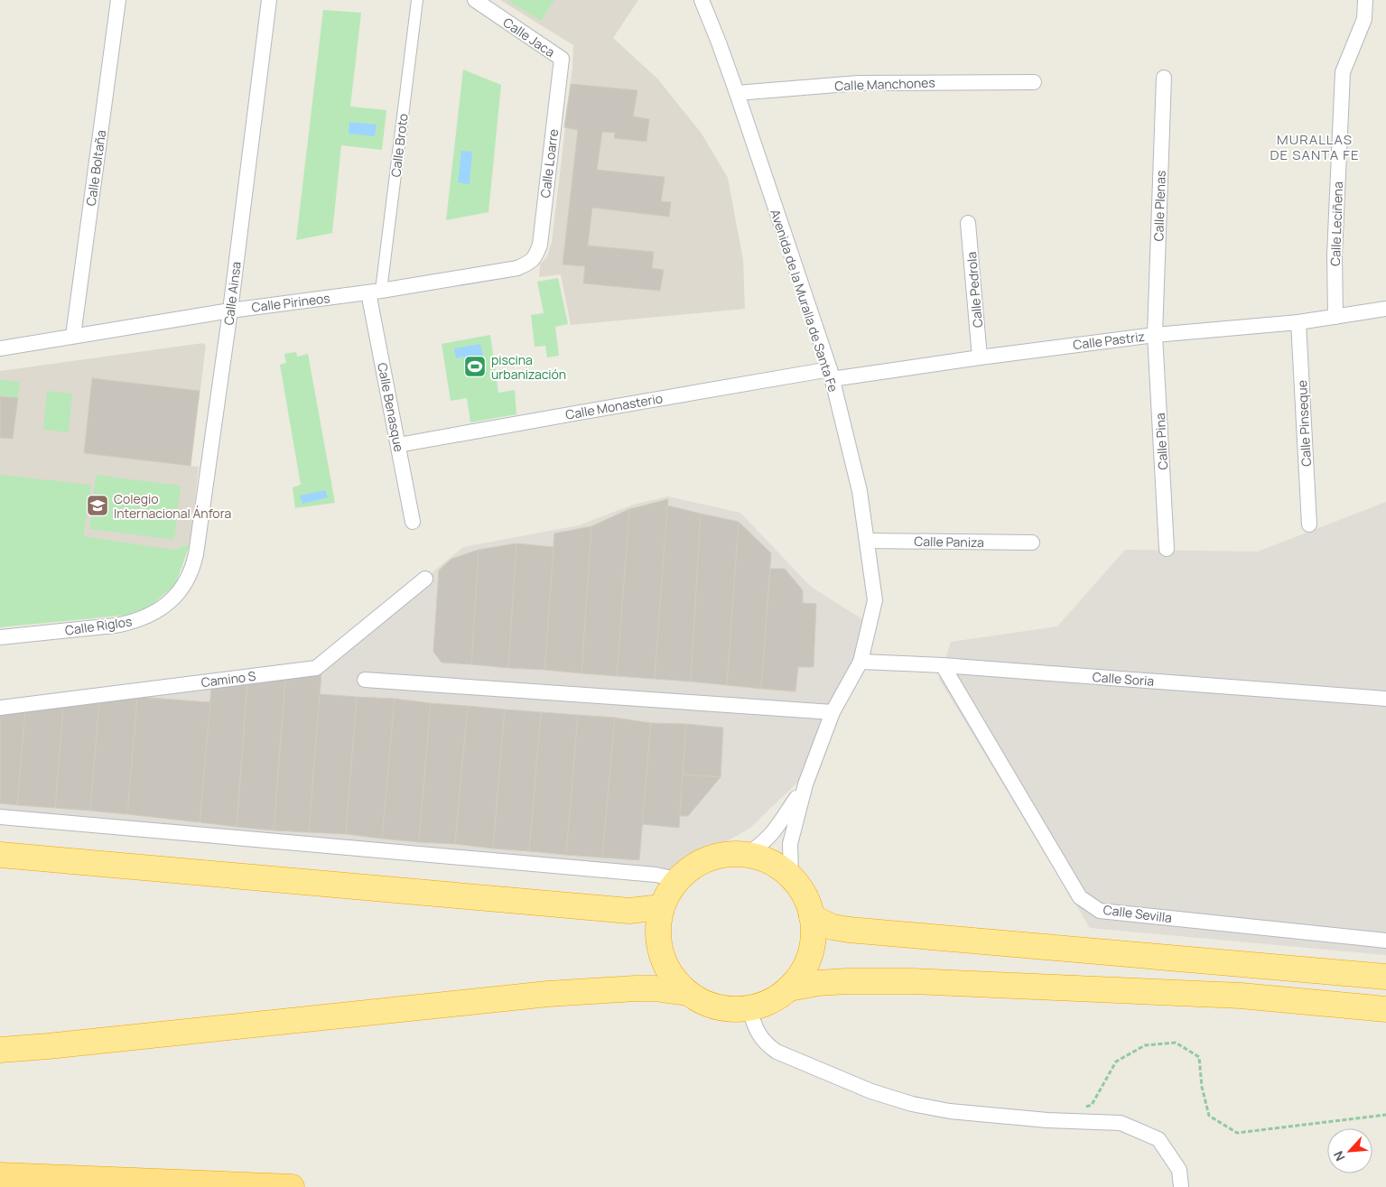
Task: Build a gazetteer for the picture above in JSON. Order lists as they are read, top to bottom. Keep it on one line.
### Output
{"streets":{"street":["Calle Jaca","Calle Manchones","Calle Broto","Calle Loarre","Calle Boltaña","Calle Plenas","Calle Leciñena","Calle Pedrola","Calle Ainsa","Avenida de la Muralla de Santa Fe","Calle Pirineos","Calle Pastriz","Calle Monasterio","Calle Benasque","Calle Pinseque","Calle Pina","Calle Paniza","Calle Riglos","Camino S","Calle Soria","Calle Sevilla"]},"crossings":[["Calle Jaca","Calle Loarre"],["Calle Manchones","Avenida de la Muralla de Santa Fe"],["Calle Broto","Calle Pirineos"],["Calle Broto","Calle Benasque"],["Calle Loarre","Calle Pirineos"],["Calle Boltaña","Calle Pirineos"],["Calle Plenas","Calle Pastriz"],["Calle Plenas","Calle Pina"],["Calle Leciñena","Calle Pastriz"],["Calle Pedrola","Calle Pastriz"],["Calle Ainsa","Calle Pirineos"],["Calle Ainsa","Calle Riglos"],["Avenida de la Muralla de Santa Fe","Calle Pastriz"],["Avenida de la Muralla de Santa Fe","Calle Monasterio"],["Avenida de la Muralla de Santa Fe","Calle Paniza"],["Avenida de la Muralla de Santa Fe","Calle Soria"],["Calle Pirineos","Calle Benasque"],["Calle Pastriz","Calle Monasterio"],["Calle Pastriz","Calle Pinseque"],["Calle Pastriz","Calle Pina"],["Calle Monasterio","Calle Benasque"],["Calle Soria","Calle Sevilla"]],"districts":["MURALLAS DE SANTA FE"],"places":{"sports":["piscina urbanización"],"school or university":["Colegio Internacional Ánfora"]},"north":"bottom left"}
